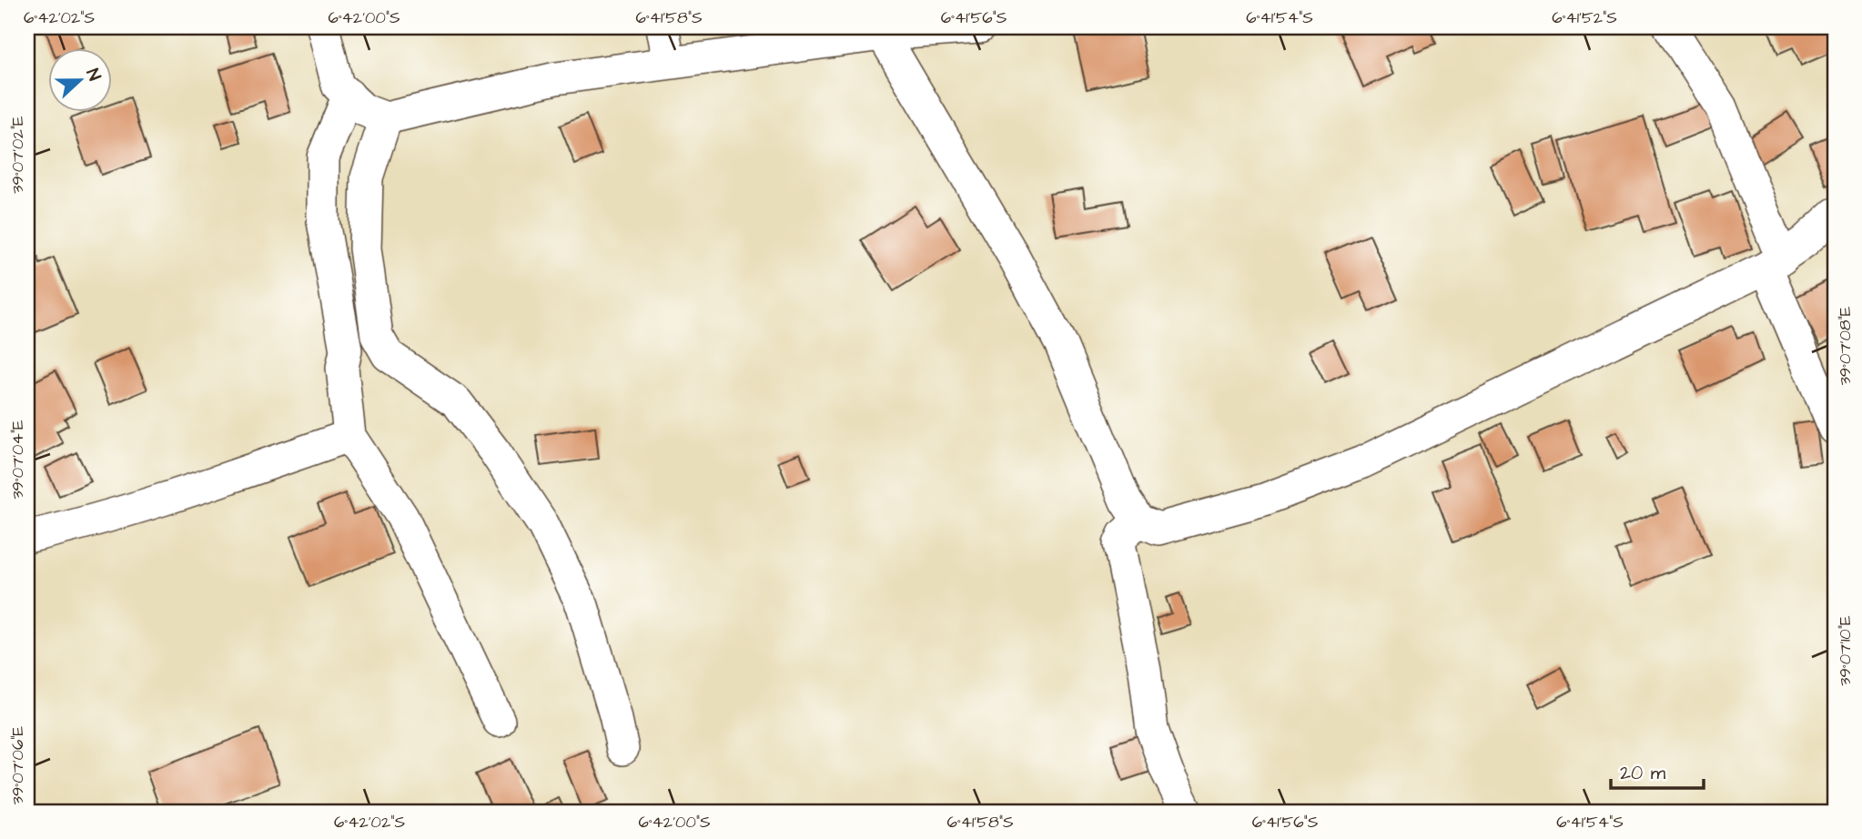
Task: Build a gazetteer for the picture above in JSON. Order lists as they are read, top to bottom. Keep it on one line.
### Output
{"scale_bar":"20 m","north":"right","coordinates":["6°42'02\"S","6°42'00\"S","6°41'58\"S","6°41'56\"S","6°41'54\"S","6°41'52\"S","39°07'02\"E","39°07'08\"E","39°07'04\"E","39°07'10\"E","39°07'06\"E"]}
